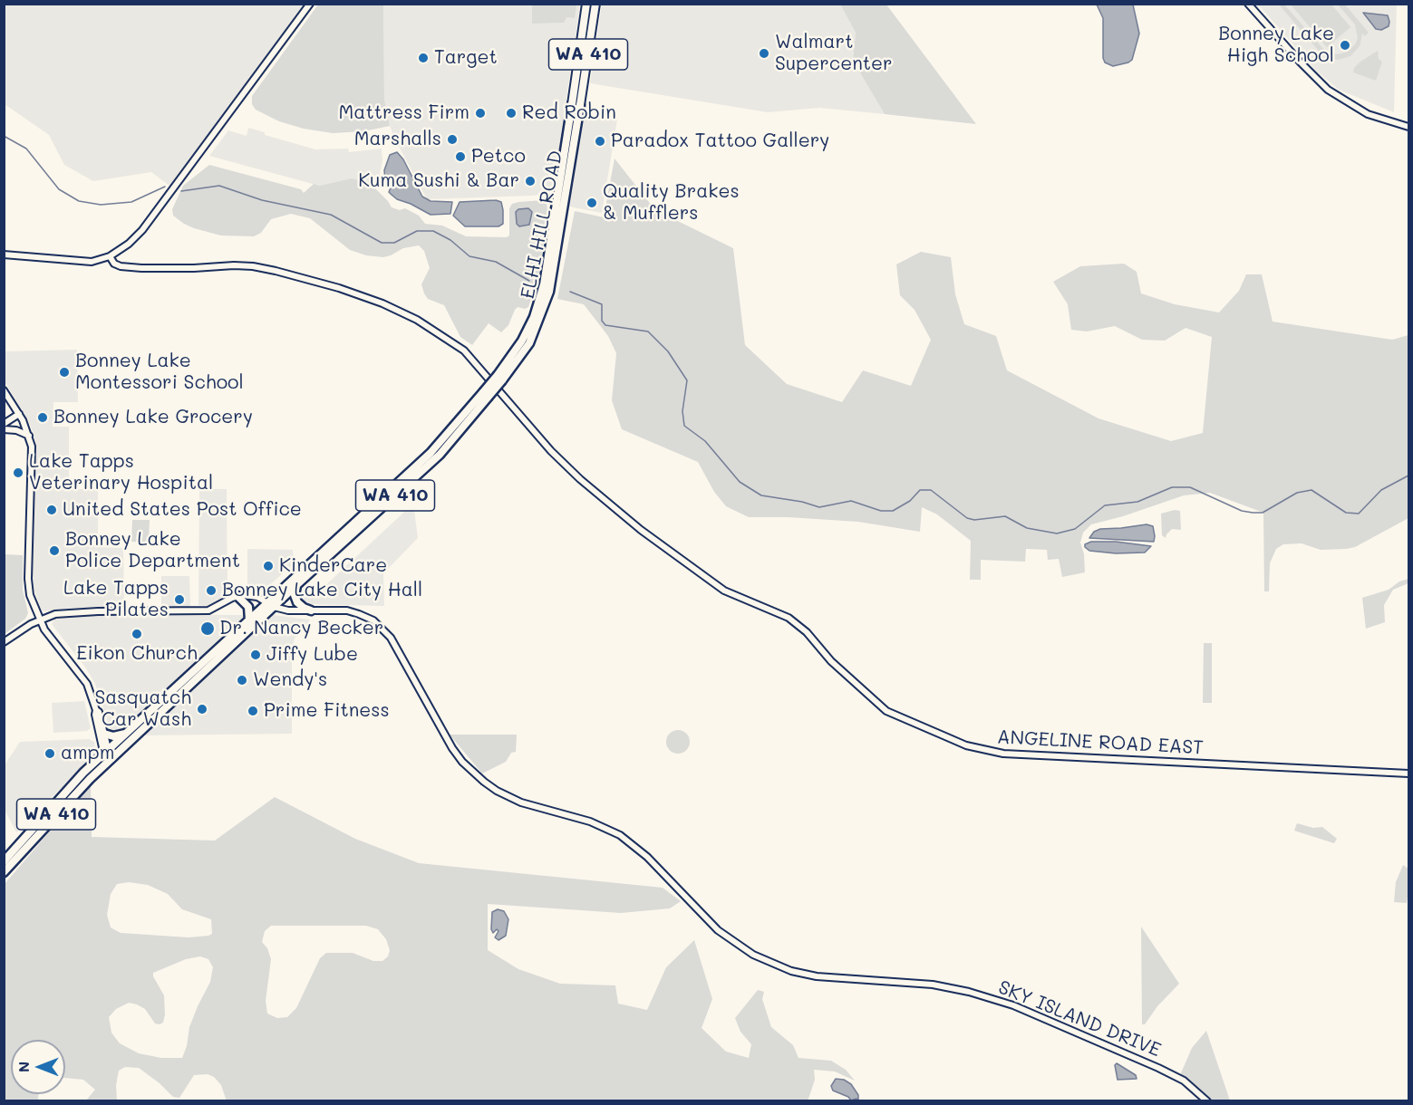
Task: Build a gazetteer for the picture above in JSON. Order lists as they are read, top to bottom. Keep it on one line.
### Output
{"streets":{"highway":["WA 410","ELHI HILL ROAD"],"street":["ANGELINE ROAD EAST","SKY ISLAND DRIVE"]},"crossings":[["WA 410","ELHI HILL ROAD"],["WA 410","SKY ISLAND DRIVE"],["ELHI HILL ROAD","SKY ISLAND DRIVE"]],"places":["Bonney Lake High School","Walmart Supercenter","Target","Mattress Firm","Red Robin","Marshalls","Paradox Tattoo Gallery","Petco","Kuma Sushi & Bar","Quality Brakes & Mufflers","Bonney Lake Montessori School","Bonney Lake Grocery","Lake Tapps Veterinary Hospital","United States Post Office","Bonney Lake Police Department","KinderCare","Bonney Lake City Hall","Lake Tapps Pilates","Dr. Nancy Becker","Eikon Church","Jiffy Lube","Wendy's","Sasquatch Car Wash","Prime Fitness","ampm"],"north":"left"}
